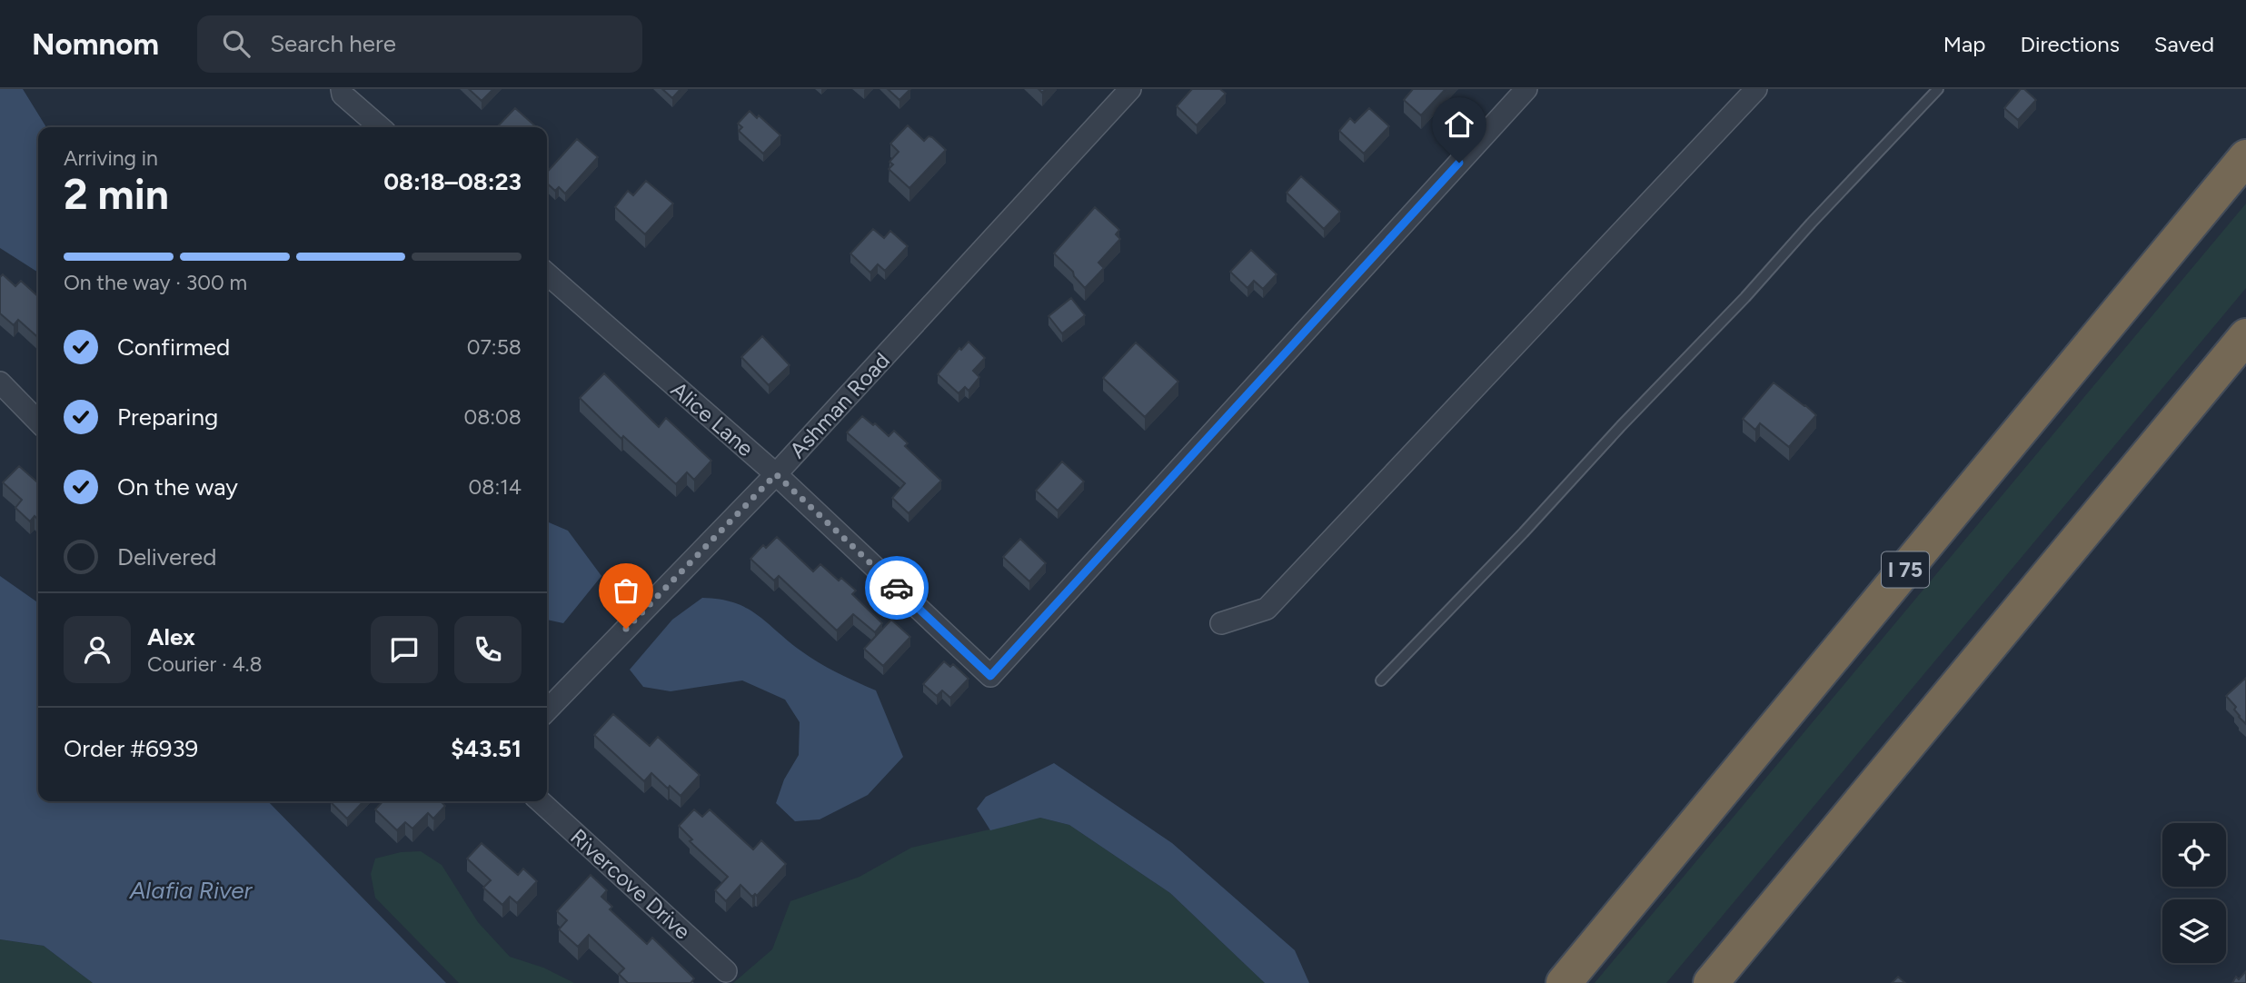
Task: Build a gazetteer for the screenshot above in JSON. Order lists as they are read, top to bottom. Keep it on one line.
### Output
{"streets":{"highway":["I 75"],"street":["Ashman Road","Alice Lane","Rivercove Drive"]},"crossings":[["Ashman Road","Alice Lane"]],"water":["Alafia River"],"page":{"header":"Nomnom","search":"Search here","nav":["Map","Directions","Saved"],"heading":["2 min","Arriving in","08:18–08:23"],"panel":["Alex","Courier · 4.8","Order #6939","$43.51"],"bar":"On the way · 300 m","list":[["Confirmed","07:58"],["Preparing","08:08"],["On the way","08:14"],"Delivered"]}}
